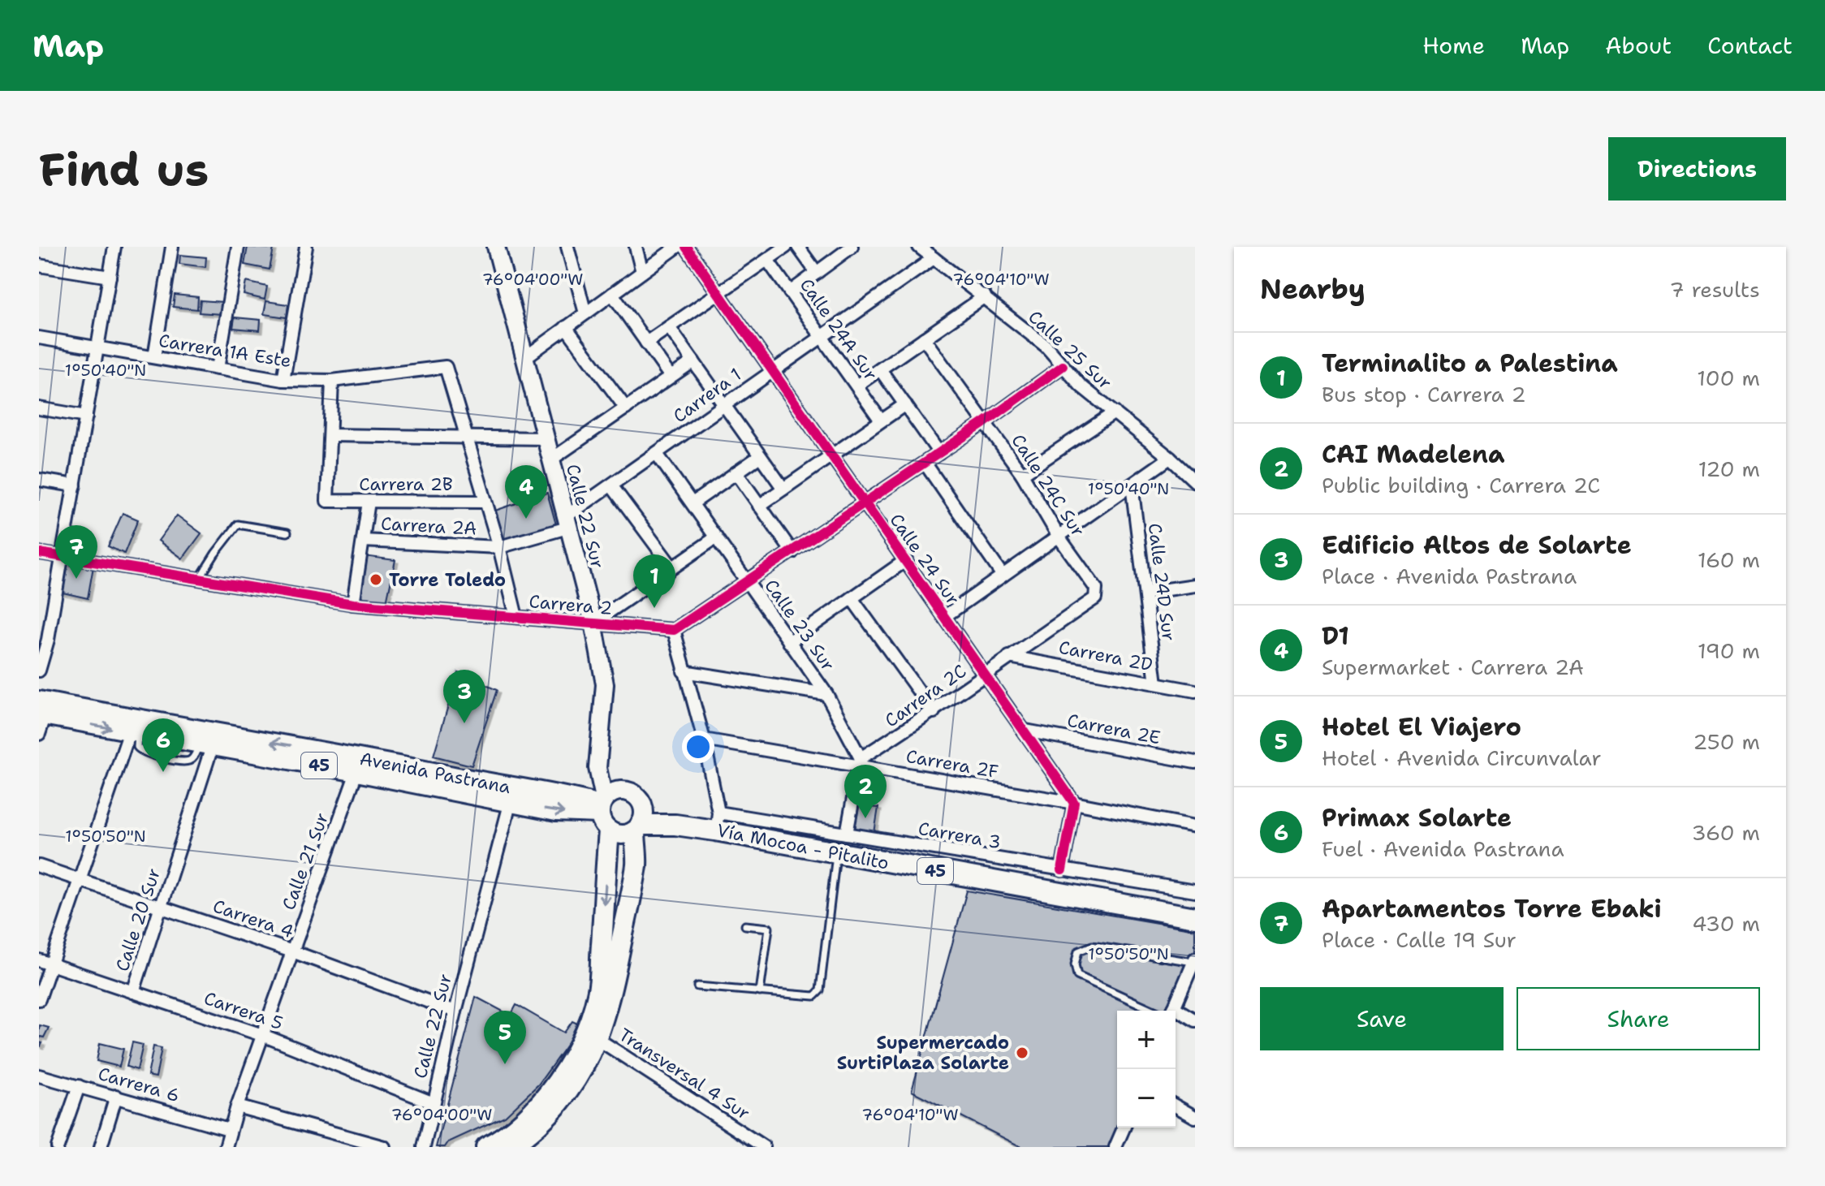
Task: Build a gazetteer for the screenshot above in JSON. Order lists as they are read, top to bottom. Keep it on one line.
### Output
{"streets":{"highway":["45","Vía Mocoa - Pitalito"],"main road":["Calle 22 Sur","Avenida Pastrana"],"street":["Calle 24A Sur","Calle 25 Sur","Carrera 1A Este","Carrera 1","Carrera 2B","Calle 24C Sur","Carrera 2A","Calle 24 Sur","Calle 24D Sur","Carrera 2","Calle 23 Sur","Carrera 2D","Carrera 2C","Carrera 2E","Carrera 2F","Carrera 3","Calle 21 Sur","Carrera 4","Calle 20 Sur","Carrera 5","Transversal 4 Sur","Carrera 6"]},"crossings":[["Calle 24A Sur","Carrera 1"],["Calle 25 Sur","Carrera 1"],["Carrera 1","Calle 22 Sur"],["Carrera 1","Carrera 2A"],["Carrera 1","Calle 24 Sur"],["Carrera 1","Calle 23 Sur"],["Calle 24C Sur","Carrera 2C"],["Calle 22 Sur","Carrera 2A"],["Calle 22 Sur","Carrera 2"],["Calle 22 Sur","Avenida Pastrana"],["Calle 22 Sur","Vía Mocoa - Pitalito"],["Calle 22 Sur","Carrera 4"],["Calle 22 Sur","Carrera 5"],["Calle 24 Sur","Carrera 2C"],["Calle 24 Sur","Carrera 2E"],["Calle 24 Sur","Carrera 2F"],["Calle 24D Sur","Carrera 2D"],["Calle 23 Sur","Carrera 2C"],["Calle 23 Sur","Carrera 2F"],["Carrera 2D","Carrera 2C"],["Carrera 2C","Carrera 2F"],["Avenida Pastrana","Vía Mocoa - Pitalito"],["Avenida Pastrana","Calle 21 Sur"],["Avenida Pastrana","Calle 20 Sur"],["Carrera 3","Vía Mocoa - Pitalito"],["Calle 21 Sur","Carrera 4"],["Calle 21 Sur","Carrera 5"],["Calle 21 Sur","Carrera 6"],["Carrera 4","Calle 20 Sur"],["Calle 20 Sur","Carrera 5"]],"places":["Torre Toledo","Supermercado SurtiPlaza Solarte"],"page":{"header":"Map","nav":["Home","Map","About","Contact"],"buttons":["Directions",["Save","Share"]],"title":"Find us","heading":["Nearby","7 results"],"list":[{"mark":"1","name":"Terminalito a Palestina","note":"Bus stop · Carrera 2","value":"100 m"},{"mark":"2","name":"CAI Madelena","note":"Public building · Carrera 2C","value":"120 m"},{"mark":"3","name":"Edificio Altos de Solarte","note":"Place · Avenida Pastrana","value":"160 m"},{"mark":"4","name":"D1","note":"Supermarket · Carrera 2A","value":"190 m"},{"mark":"5","name":"Hotel El Viajero","note":"Hotel · Avenida Circunvalar","value":"250 m"},{"mark":"6","name":"Primax Solarte","note":"Fuel · Avenida Pastrana","value":"360 m"},{"mark":"7","name":"Apartamentos Torre Ebaki","note":"Place · Calle 19 Sur","value":"430 m"}],"pins":["4","7","1","3","6","2","5"],"map_buttons":["+","−"]},"coordinates":["76°04'00\"W","76°04'10\"W","1°50'40\"N","1°50'50\"N"]}
